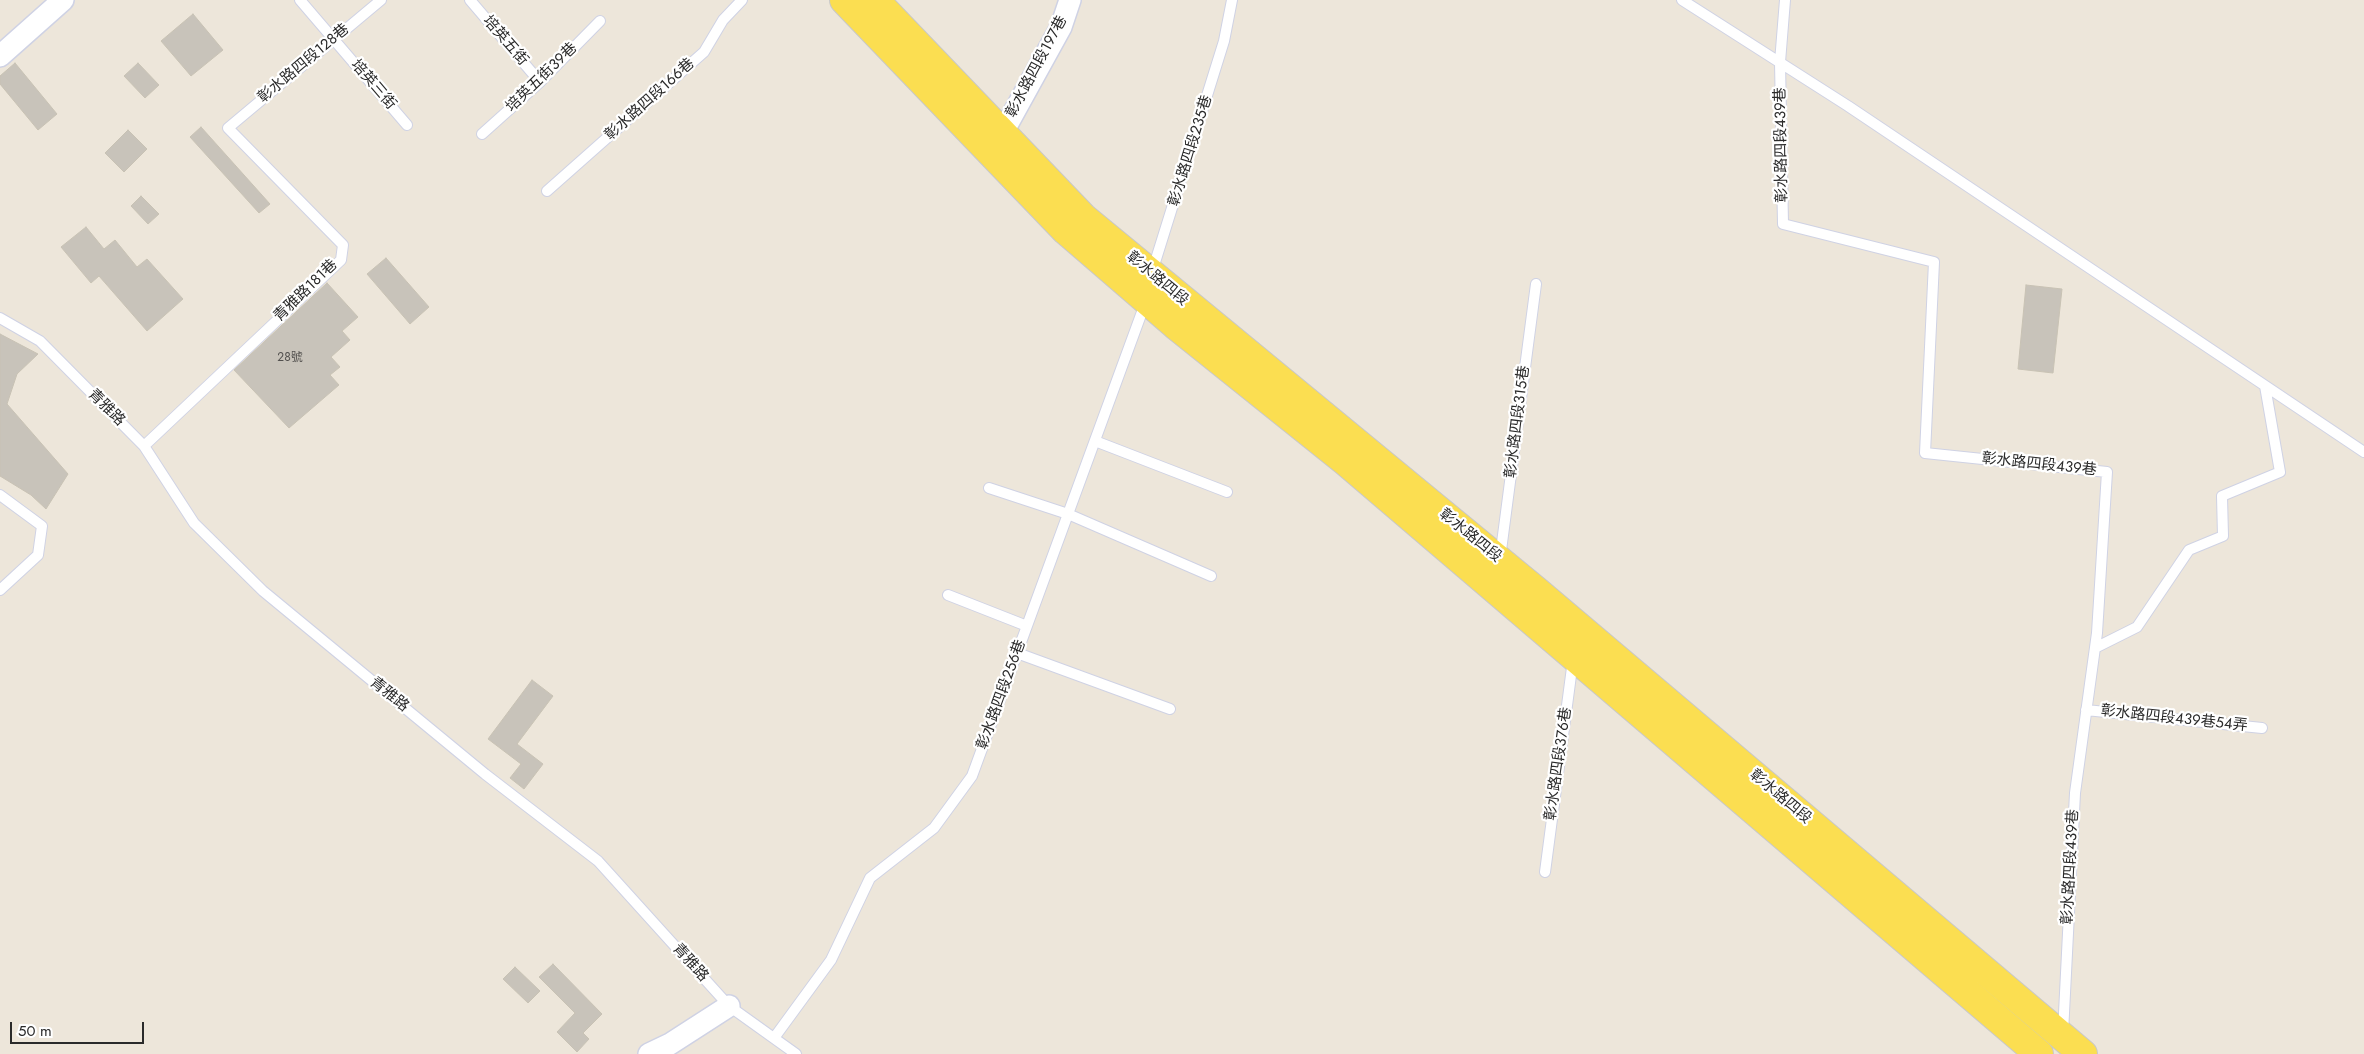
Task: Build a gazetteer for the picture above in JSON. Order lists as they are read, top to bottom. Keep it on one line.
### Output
{"streets":{"main road":["彰水路四段"],"street":["彰水路四段197巷"],"lane":["培英五街","彰水路四段128巷","培英五街39巷","培英三街","彰水路四段166巷","彰水路四段439巷","彰水路四段235巷","青雅路181巷","青雅路","彰水路四段315巷","彰水路四段256巷","彰水路四段439巷54弄","彰水路四段376巷"]},"crossings":[["培英五街","培英五街39巷"],["彰水路四段128巷","培英三街"],["彰水路四段128巷","青雅路181巷"],["彰水路四段197巷","彰水路四段"],["彰水路四段439巷","彰水路四段"],["彰水路四段439巷","彰水路四段439巷54弄"],["彰水路四段235巷","彰水路四段"],["彰水路四段235巷","彰水路四段256巷"],["彰水路四段","彰水路四段315巷"],["彰水路四段","彰水路四段256巷"],["彰水路四段","彰水路四段376巷"],["青雅路181巷","青雅路"],["青雅路","彰水路四段256巷"]],"house_numbers":["28號"],"scale_bar":"50 m"}
